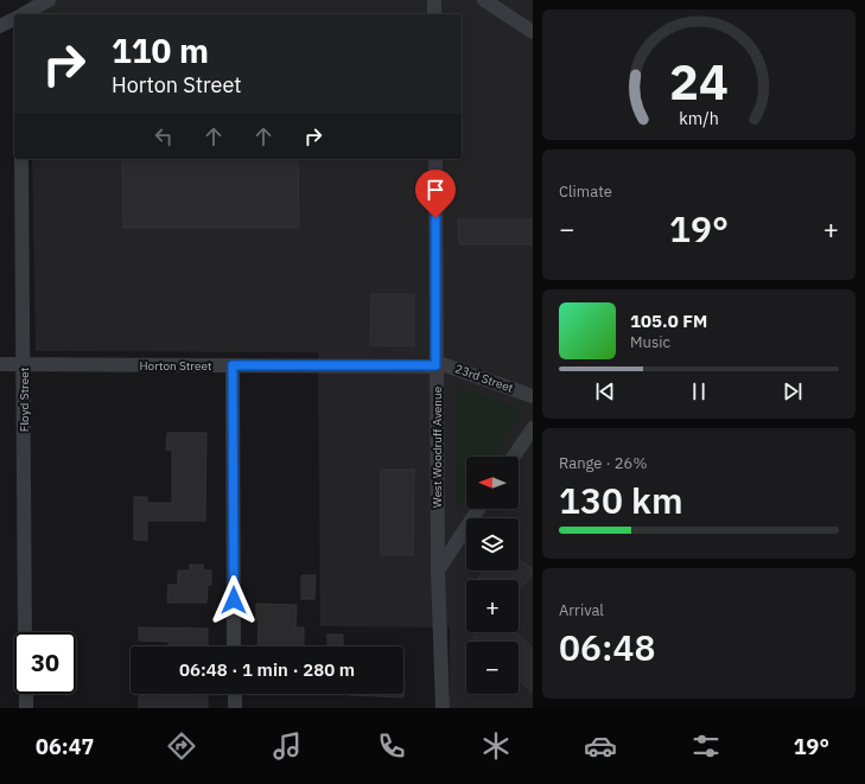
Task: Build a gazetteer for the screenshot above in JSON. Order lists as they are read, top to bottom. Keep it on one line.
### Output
{"streets":{"street":["Horton Street","23rd Street","Floyd Street","West Woodruff Avenue"]},"crossings":[["Horton Street","23rd Street"],["Horton Street","Floyd Street"],["Horton Street","West Woodruff Avenue"],["23rd Street","West Woodruff Avenue"]],"north":"left","page":{"turn":["110 m","Horton Street"],"tile":["Climate",["Range · 26%","130 km"],["Arrival","06:48"]],"heat":["−","19°","+"],"song":["105.0 FM","Music"],"map_buttons":["+","−"],"limit":"30","trip":"06:48 · 1 min · 280 m","tabs":["06:47","19°"],"gauge":["24","km/h"]}}
